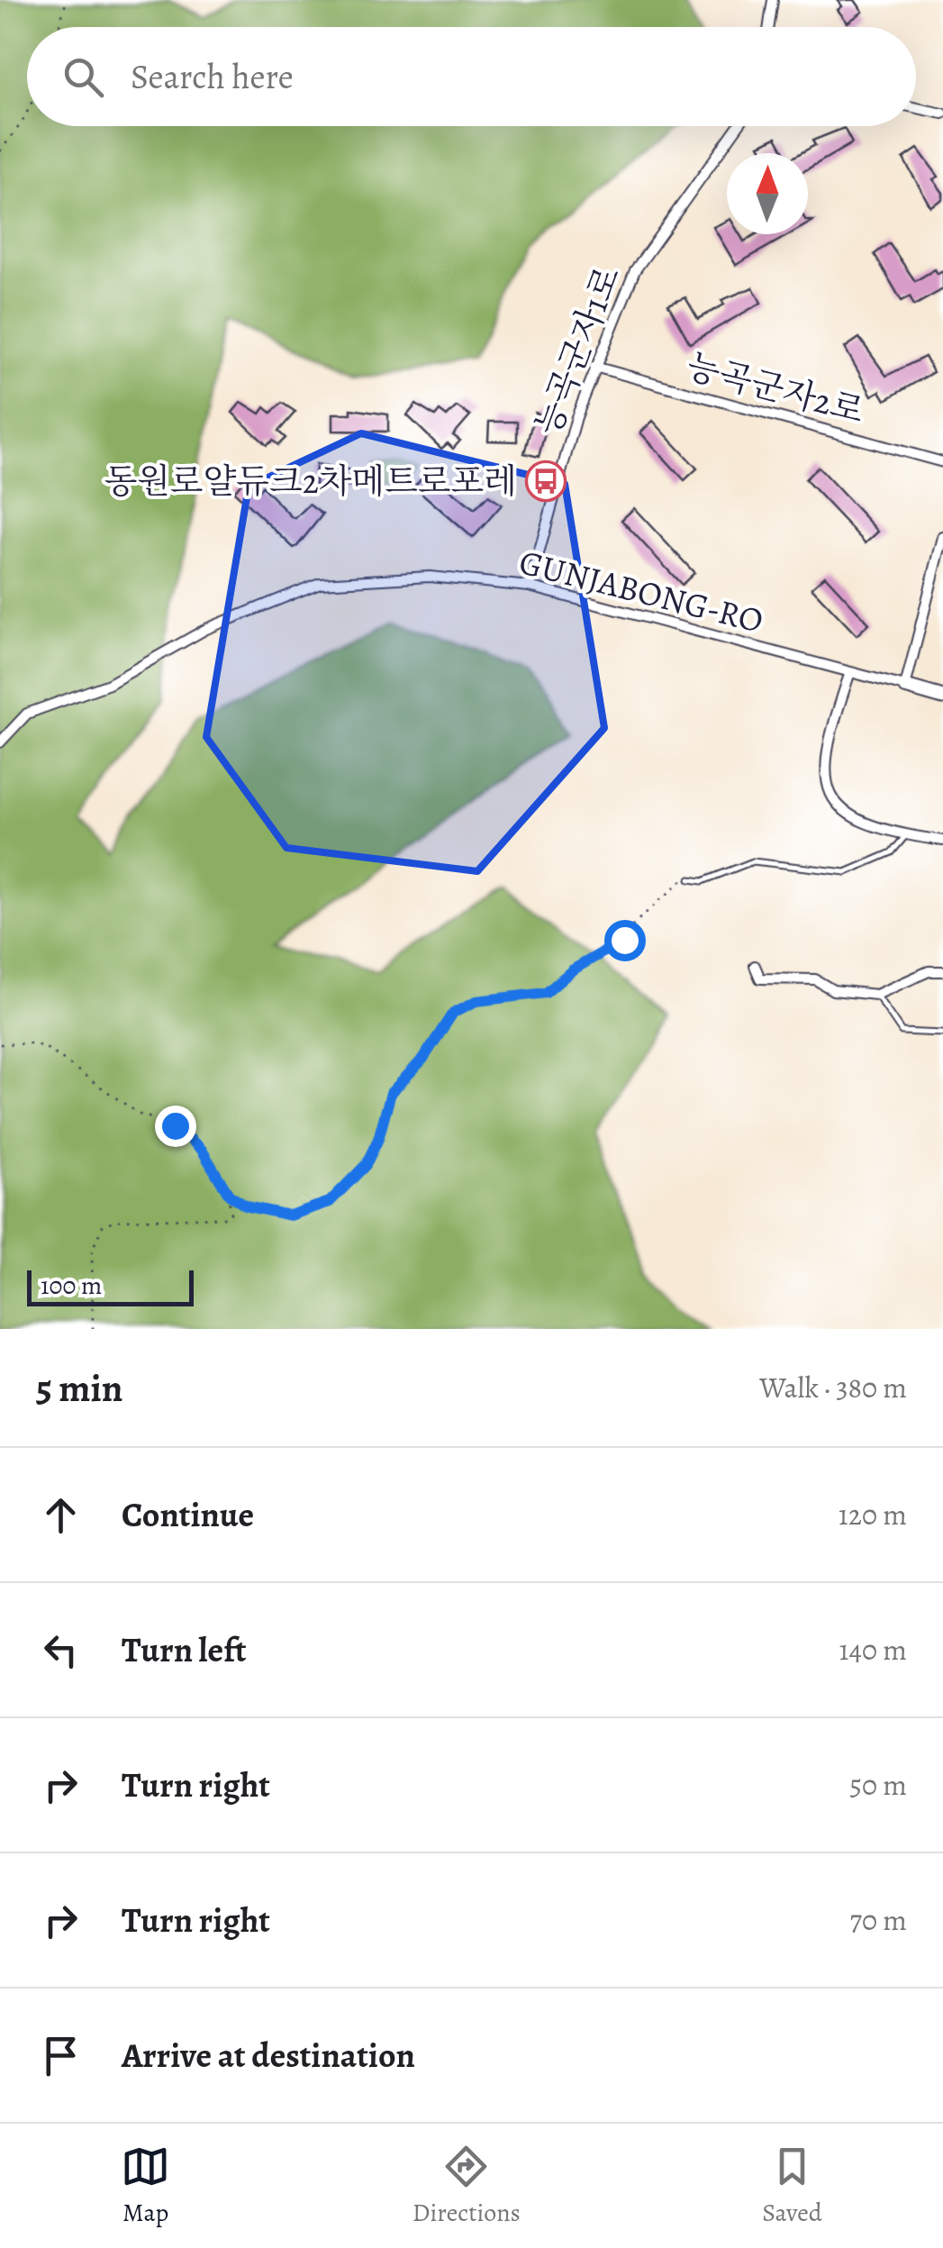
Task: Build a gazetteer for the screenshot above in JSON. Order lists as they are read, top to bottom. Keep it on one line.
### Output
{"streets":{"street":["능곡군자1로","능곡군자2로","GUNJABONG-RO"]},"crossings":[["능곡군자1로","능곡군자2로"],["능곡군자1로","GUNJABONG-RO"]],"places":{"bus stop":["동원로얄듀크2차메트로포레"]},"scale_bar":"100 m","north":"top","page":{"search":"Search here","scale":"100 m","heading":["5 min","Walk · 380 m"],"list":[["Continue","120 m"],["Turn left","140 m"],["Turn right","50 m"],["Turn right","70 m"],"Arrive at destination"],"nav":["Map","Directions","Saved"]}}
